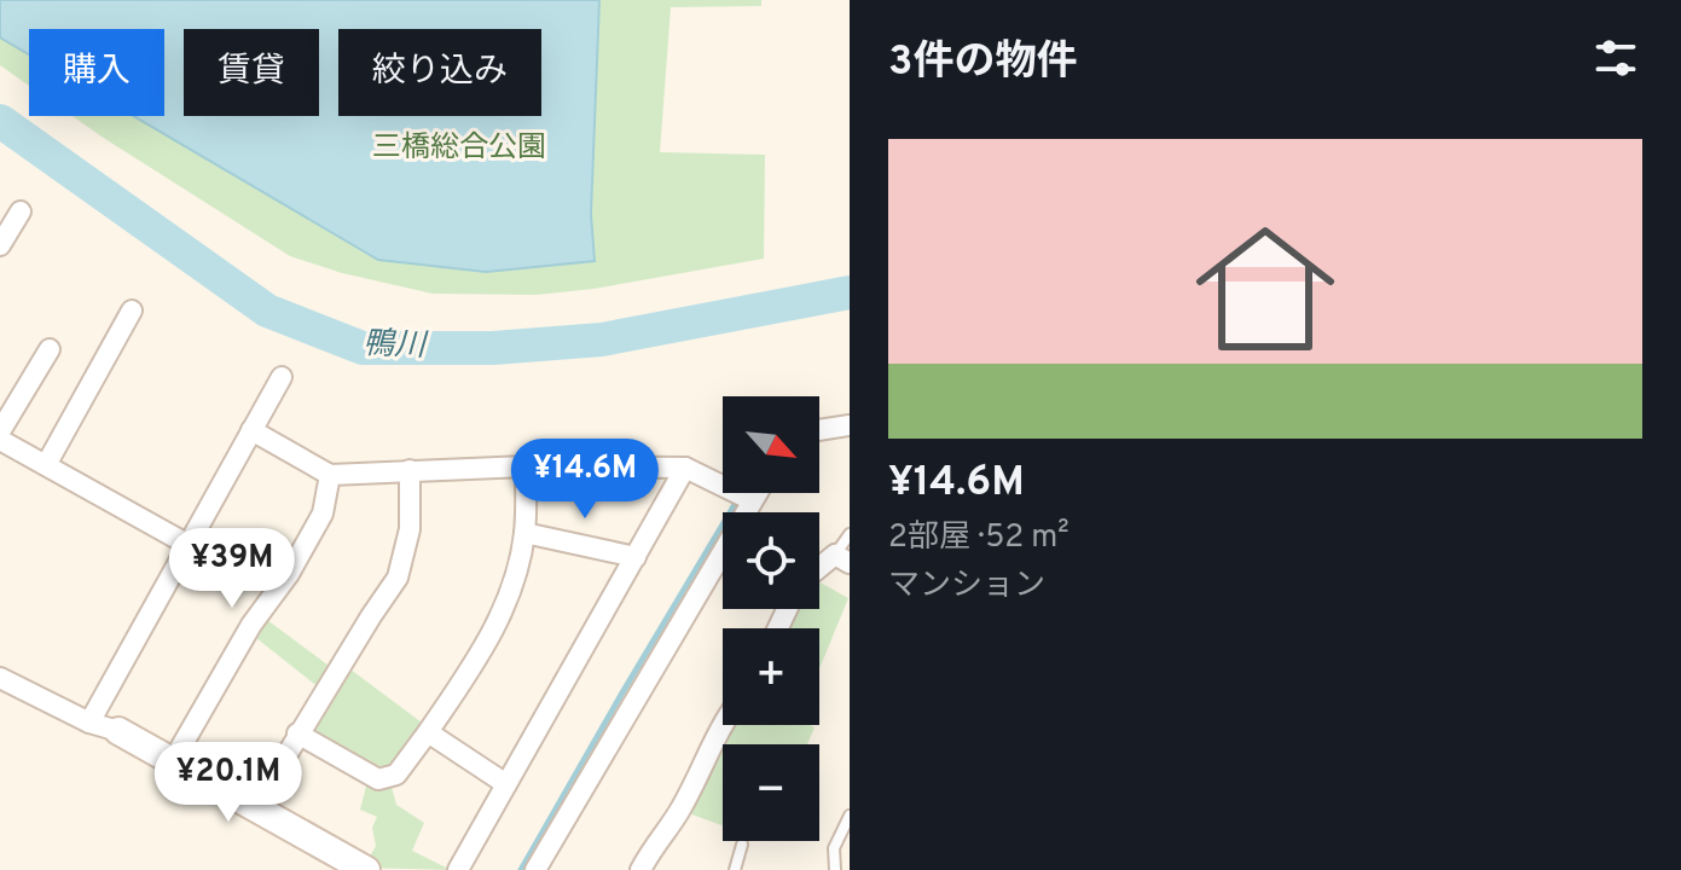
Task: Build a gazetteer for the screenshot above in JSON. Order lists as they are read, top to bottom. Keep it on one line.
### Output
{"water":["鴨川"],"parks":["三橋総合公園"],"north":"bottom right","page":{"heading":"3件の物件","chip":["購入","賃貸","絞り込み"],"list":[{"name":"¥14.6M","note":"2部屋 · 52 m² · マンション"}],"map_buttons":["+","−"],"price":["¥14.6M","¥39M","¥20.1M"]}}
